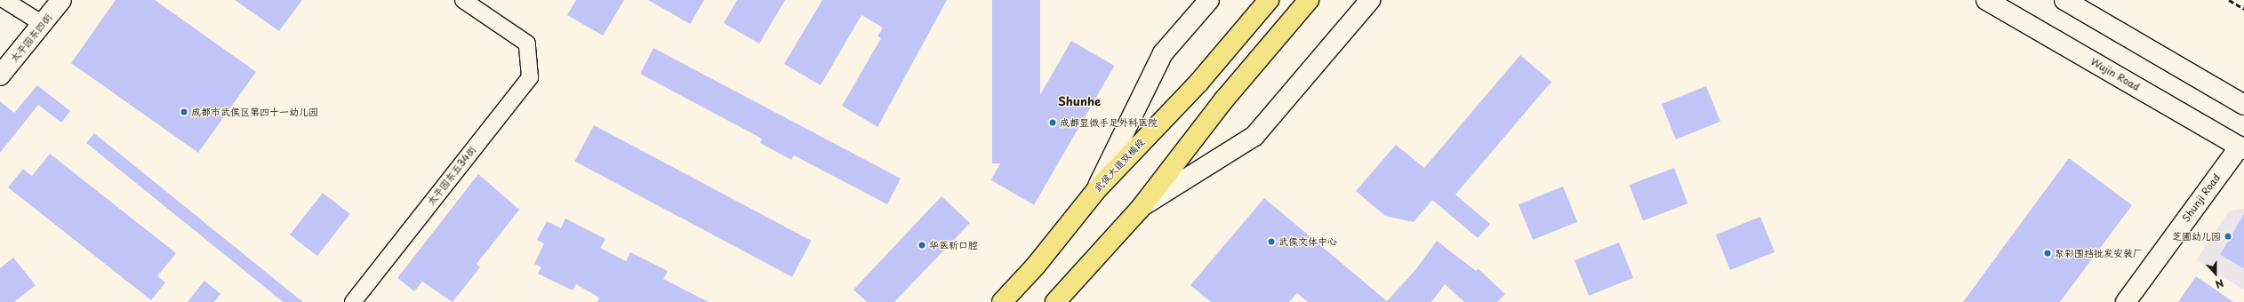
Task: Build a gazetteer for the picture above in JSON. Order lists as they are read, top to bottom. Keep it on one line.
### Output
{"streets":{"main road":["武侯大道双楠段"],"street":["太平园东四街","Wujin Road","太平园东五34街","Shunji Road"]},"crossings":[["Wujin Road","Shunji Road"]],"districts":["Shunhe"],"places":["成都市武侯区第四十一幼儿园","成都显微手足外科医院","芝圃幼儿园","武侯文体中心","华医新口腔","聚彩围挡批发安装厂"],"north":"bottom"}
